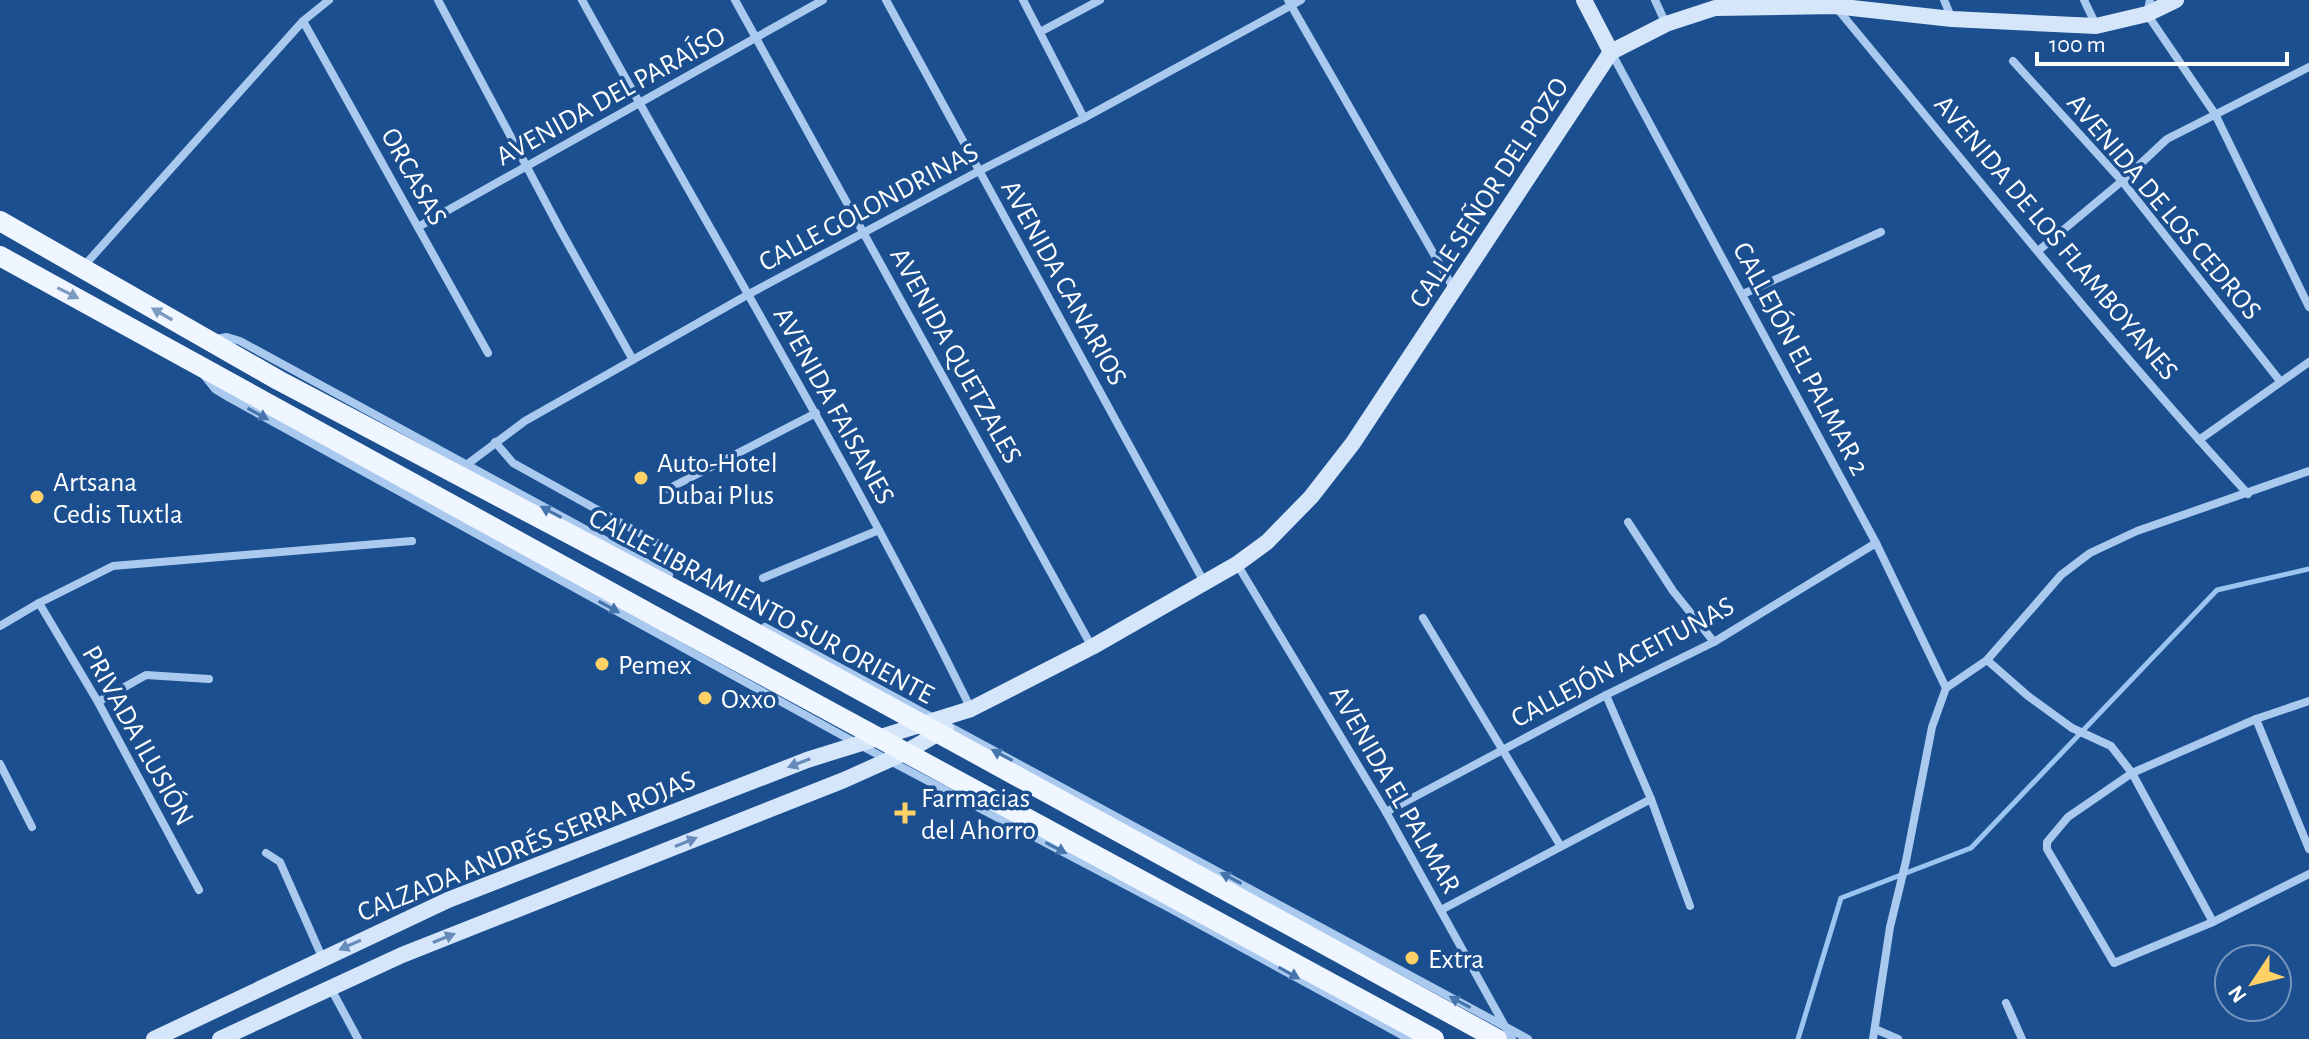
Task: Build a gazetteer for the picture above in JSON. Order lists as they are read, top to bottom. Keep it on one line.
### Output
{"streets":{"main road":["CALLE SEÑOR DEL POZO","CALLE LIBRAMIENTO SUR ORIENTE","CALZADA ANDRÉS SERRA ROJAS"],"street":["AVENIDA DEL PARAÍSO","ORCASAS","CALLE GOLONDRINAS","AVENIDA DE LOS CEDROS","AVENIDA DE LOS FLAMBOYANES","AVENIDA CANARIOS","AVENIDA QUETZALES","CALLEJÓN EL PALMAR 2","AVENIDA FAISANES","CALLEJÓN ACEITUNAS","PRIVADA ILUSIÓN","AVENIDA EL PALMAR"]},"crossings":[["AVENIDA DEL PARAÍSO","ORCASAS"],["AVENIDA DEL PARAÍSO","AVENIDA QUETZALES"],["AVENIDA DEL PARAÍSO","AVENIDA FAISANES"],["CALLE SEÑOR DEL POZO","AVENIDA DE LOS FLAMBOYANES"],["CALLE SEÑOR DEL POZO","AVENIDA CANARIOS"],["CALLE SEÑOR DEL POZO","AVENIDA QUETZALES"],["CALLE SEÑOR DEL POZO","CALLEJÓN EL PALMAR 2"],["CALLE SEÑOR DEL POZO","AVENIDA FAISANES"],["CALLE SEÑOR DEL POZO","AVENIDA EL PALMAR"],["CALLE SEÑOR DEL POZO","CALZADA ANDRÉS SERRA ROJAS"],["CALLE GOLONDRINAS","AVENIDA CANARIOS"],["CALLE GOLONDRINAS","AVENIDA QUETZALES"],["CALLE GOLONDRINAS","AVENIDA FAISANES"],["CALLEJÓN EL PALMAR 2","CALLEJÓN ACEITUNAS"],["CALLE LIBRAMIENTO SUR ORIENTE","AVENIDA EL PALMAR"],["CALLEJÓN ACEITUNAS","AVENIDA EL PALMAR"]],"places":{"other":["Auto-Hotel Dubai Plus","Artsana Cedis Tuxtla","Pemex","Oxxo","Extra"],"health":["Farmacias del Ahorro"]},"scale_bar":"100 m","north":"bottom left"}
